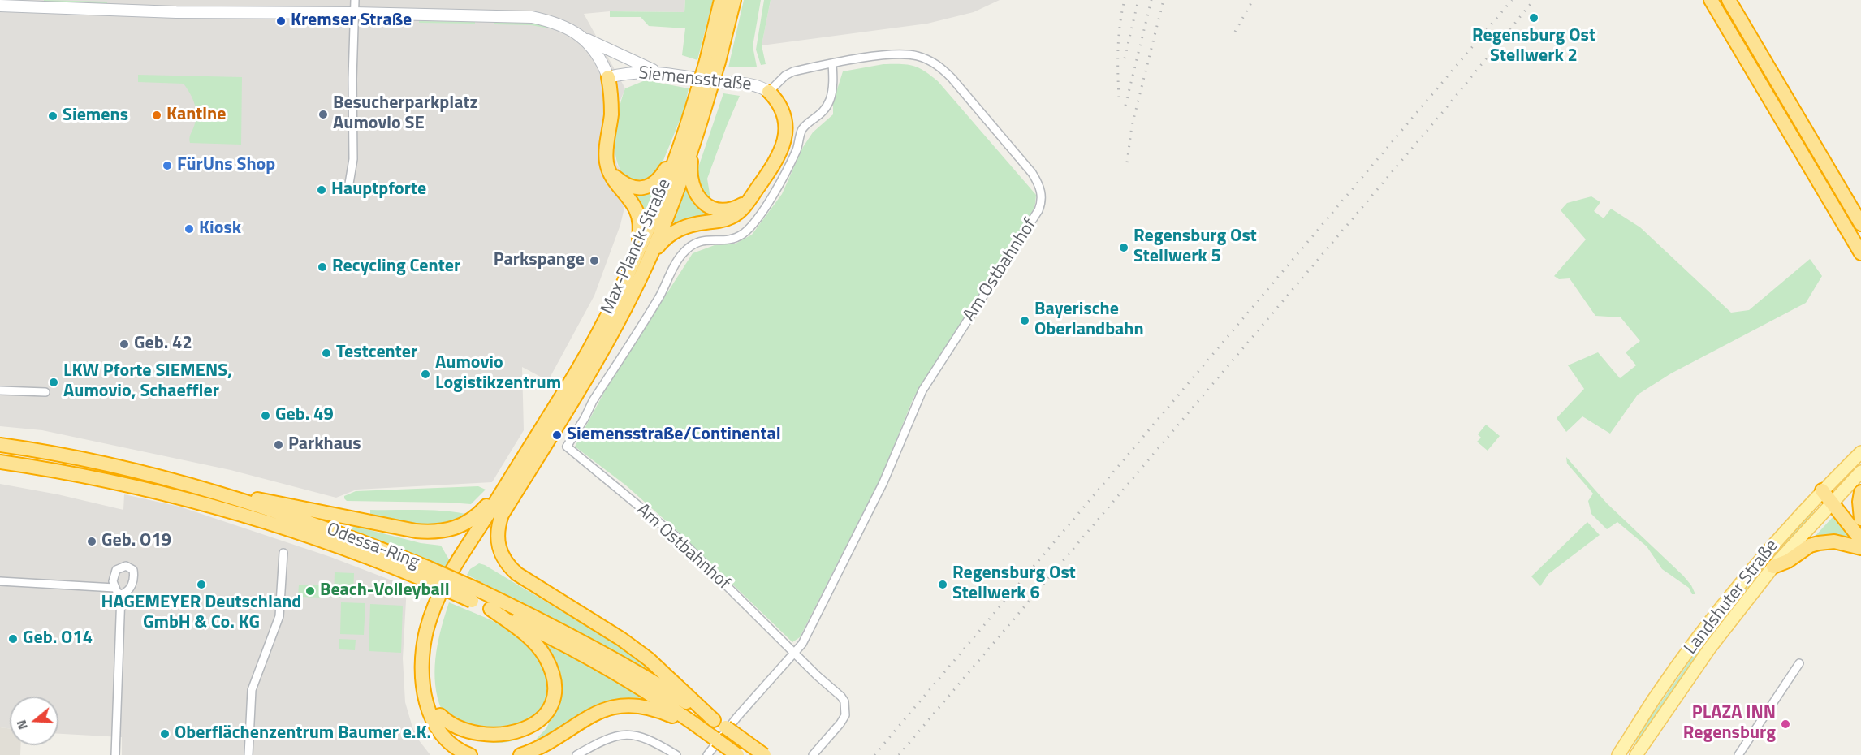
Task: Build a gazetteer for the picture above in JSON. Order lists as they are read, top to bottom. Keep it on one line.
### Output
{"streets":{"highway":["Max-Planck-Straße","Odessa-Ring"],"main road":["Landshuter Straße"],"street":["Siemensstraße","Am Ostbahnhof"]},"crossings":[["Siemensstraße","Am Ostbahnhof"]],"places":["Regensburg Ost Stellwerk 2","Kremser Straße","Besucherparkplatz Aumovio SE","Kantine","Siemens","FürUns Shop","Hauptpforte","Kiosk","Regensburg Ost Stellwerk 5","Parkspange","Recycling Center","Bayerische Oberlandbahn","Geb. 42","Testcenter","Aumovio Logistikzentrum","LKW Pforte SIEMENS, Aumovio, Schaeffler","Geb. 49","Siemensstraße/Continental","Parkhaus","Geb. O19","HAGEMEYER Deutschland GmbH & Co. KG","Regensburg Ost Stellwerk 6","Beach-Volleyball","Geb. O14","PLAZA INN Regensburg","Oberflächenzentrum Baumer e.K."],"north":"left"}
